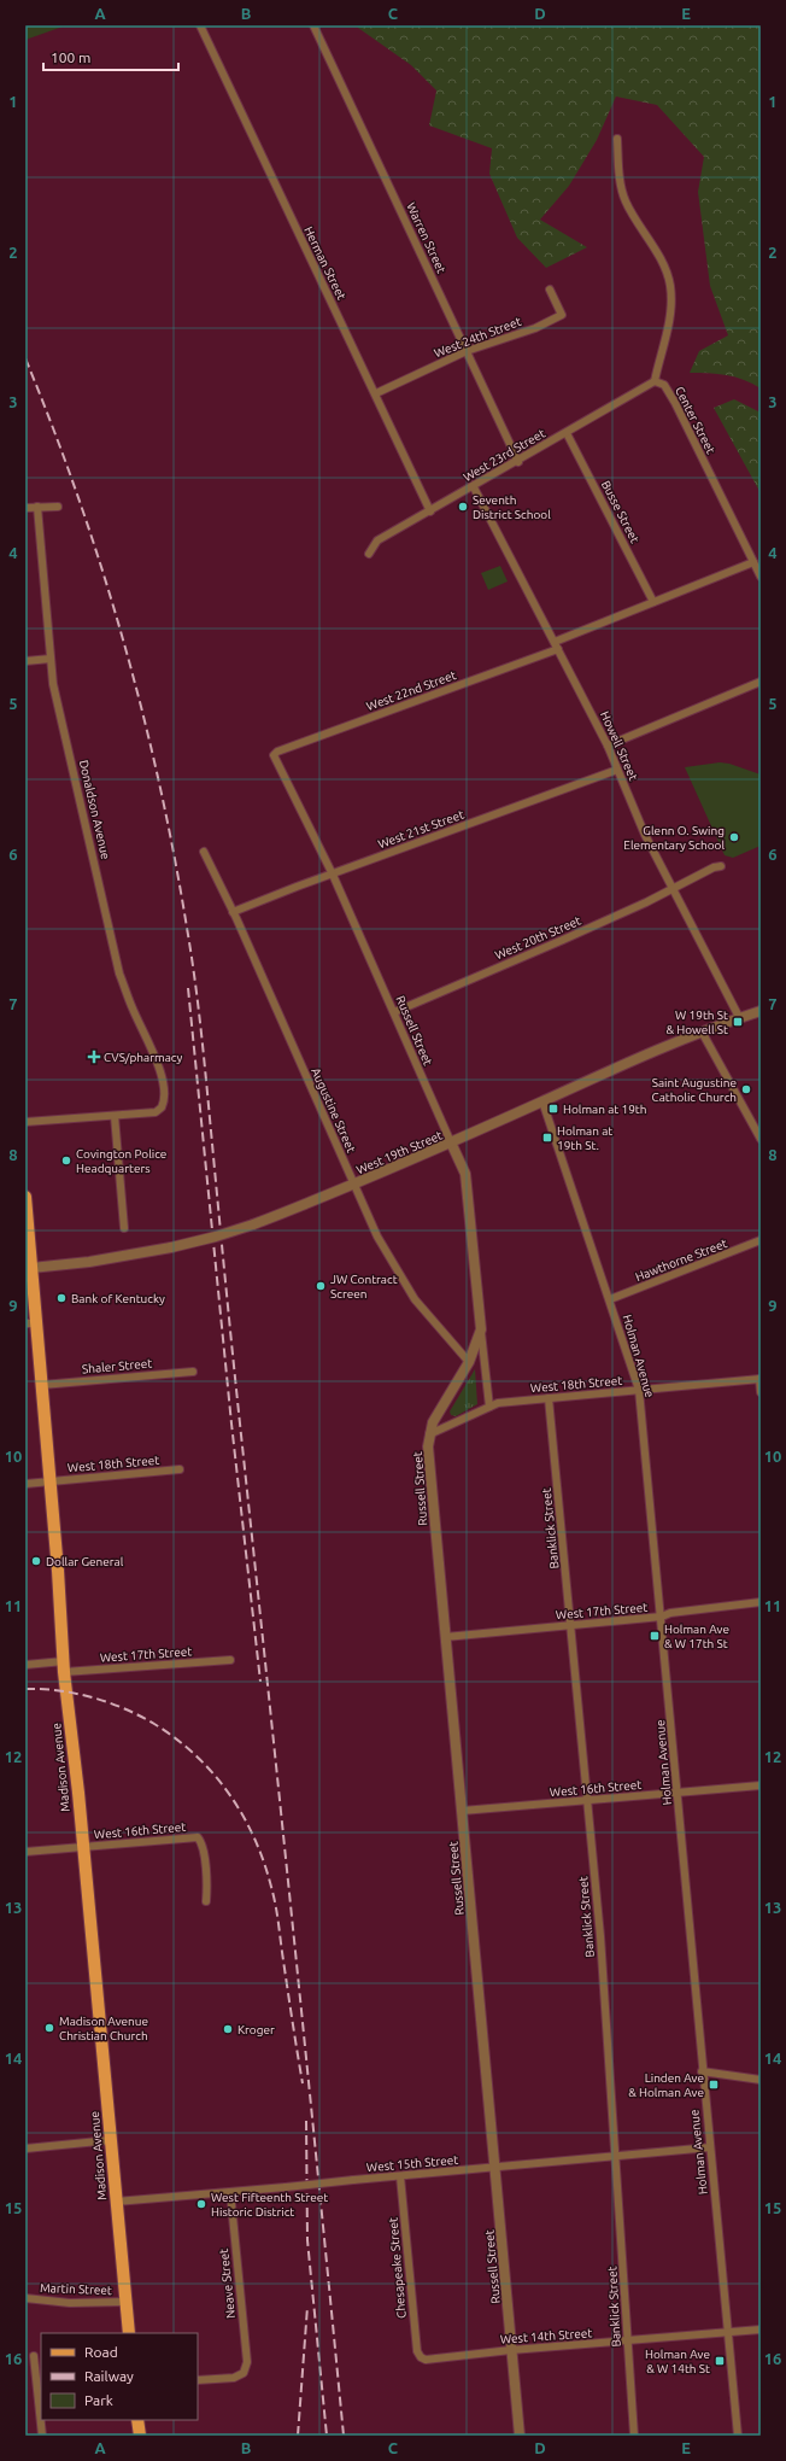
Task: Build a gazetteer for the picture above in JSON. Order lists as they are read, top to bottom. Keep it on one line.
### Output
{"streets":{"main road":["Madison Avenue"],"street":["Warren Street","Herman Street","West 24th Street","Center Street","West 23rd Street","Busse Street","West 22nd Street","Howell Street","Donaldson Avenue","West 21st Street","West 20th Street","Russell Street","Augustine Street","West 19th Street","Hawthorne Street","Holman Avenue","Shaler Street","West 18th Street","Banklick Street","West 17th Street","West 16th Street","West 15th Street","Chesapeake Street","Neave Street","Martin Street","West 14th Street"]},"crossings":[["Warren Street","West 24th Street"],["Warren Street","West 23rd Street"],["Herman Street","West 24th Street"],["Herman Street","West 23rd Street"],["Center Street","West 23rd Street"],["West 23rd Street","Busse Street"],["West 23rd Street","Howell Street"],["West 22nd Street","Howell Street"],["West 22nd Street","Russell Street"],["Howell Street","West 21st Street"],["Howell Street","West 20th Street"],["Howell Street","West 19th Street"],["West 21st Street","Russell Street"],["West 21st Street","Augustine Street"],["West 20th Street","Russell Street"],["Russell Street","Augustine Street"],["Russell Street","West 19th Street"],["Russell Street","West 18th Street"],["Russell Street","West 17th Street"],["Russell Street","West 16th Street"],["Russell Street","West 15th Street"],["Russell Street","West 14th Street"],["Augustine Street","West 19th Street"],["West 19th Street","Holman Avenue"],["West 19th Street","Madison Avenue"],["Hawthorne Street","Holman Avenue"],["Holman Avenue","West 18th Street"],["Holman Avenue","West 17th Street"],["Holman Avenue","West 16th Street"],["Holman Avenue","West 15th Street"],["Holman Avenue","West 14th Street"],["Shaler Street","Madison Avenue"],["West 18th Street","Banklick Street"],["West 18th Street","Madison Avenue"],["Banklick Street","West 17th Street"],["Banklick Street","West 16th Street"],["Banklick Street","West 15th Street"],["Banklick Street","West 14th Street"],["West 17th Street","Madison Avenue"],["Madison Avenue","West 16th Street"],["Madison Avenue","West 15th Street"],["Madison Avenue","Martin Street"],["West 15th Street","Chesapeake Street"],["West 15th Street","Neave Street"],["Chesapeake Street","West 14th Street"]],"places":{"other":["Seventh District School","Glenn O. Swing Elementary School","Saint Augustine Catholic Church","Covington Police Headquarters","JW Contract Screen","Bank of Kentucky","Dollar General","Madison Avenue Christian Church","Kroger","West Fifteenth Street Historic District"],"transit":["W 19th St & Howell St","Holman at 19th","Holman at 19th St.","Holman Ave & W 17th St","Linden Ave & Holman Ave","Holman Ave & W 14th St"],"health":["CVS/pharmacy"]},"legend":["Road","Railway","Park"],"scale_bar":"100 m","grid":{"columns":["A","B","C","D","E"],"rows":["1","2","3","4","5","6","7","8","9","10","11","12","13","14","15","16"]}}
